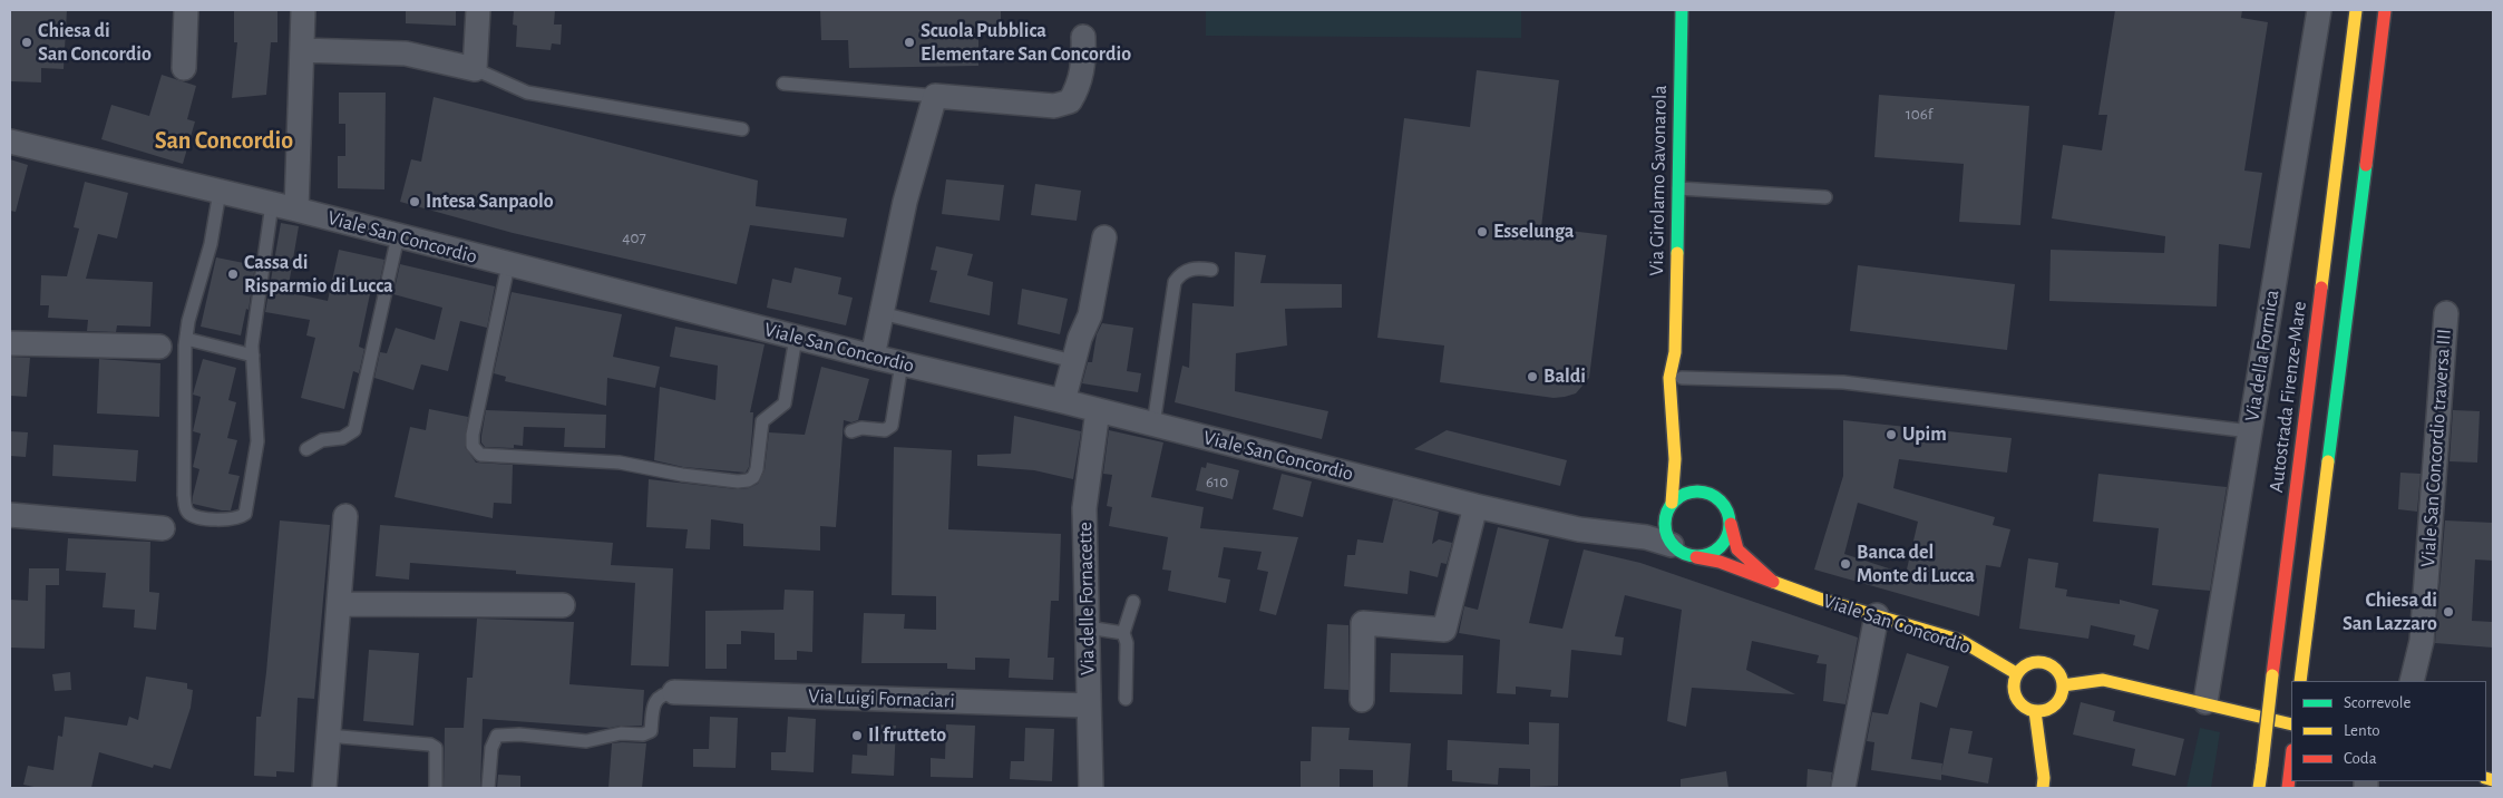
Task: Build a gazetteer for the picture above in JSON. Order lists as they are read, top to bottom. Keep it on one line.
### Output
{"streets":{"main road":["Via Girolamo Savonarola","Viale San Concordio","Autostrada Firenze-Mare"],"street":["Via della Formica","Viale San Concordio traversa III","Via delle Fornacette","Via Luigi Fornaciari"]},"crossings":[["Via Girolamo Savonarola","Viale San Concordio"],["Viale San Concordio","Via delle Fornacette"],["Via delle Fornacette","Via Luigi Fornaciari"]],"districts":["San Concordio"],"places":["Chiesa di San Concordio","Scuola Pubblica Elementare San Concordio","Intesa Sanpaolo","Esselunga","Cassa di Risparmio di Lucca","Baldi","Upim","Banca del Monte di Lucca","Chiesa di San Lazzaro","Il frutteto"],"house_numbers":["106f","407","610"],"legend":["Scorrevole","Lento","Coda"]}
